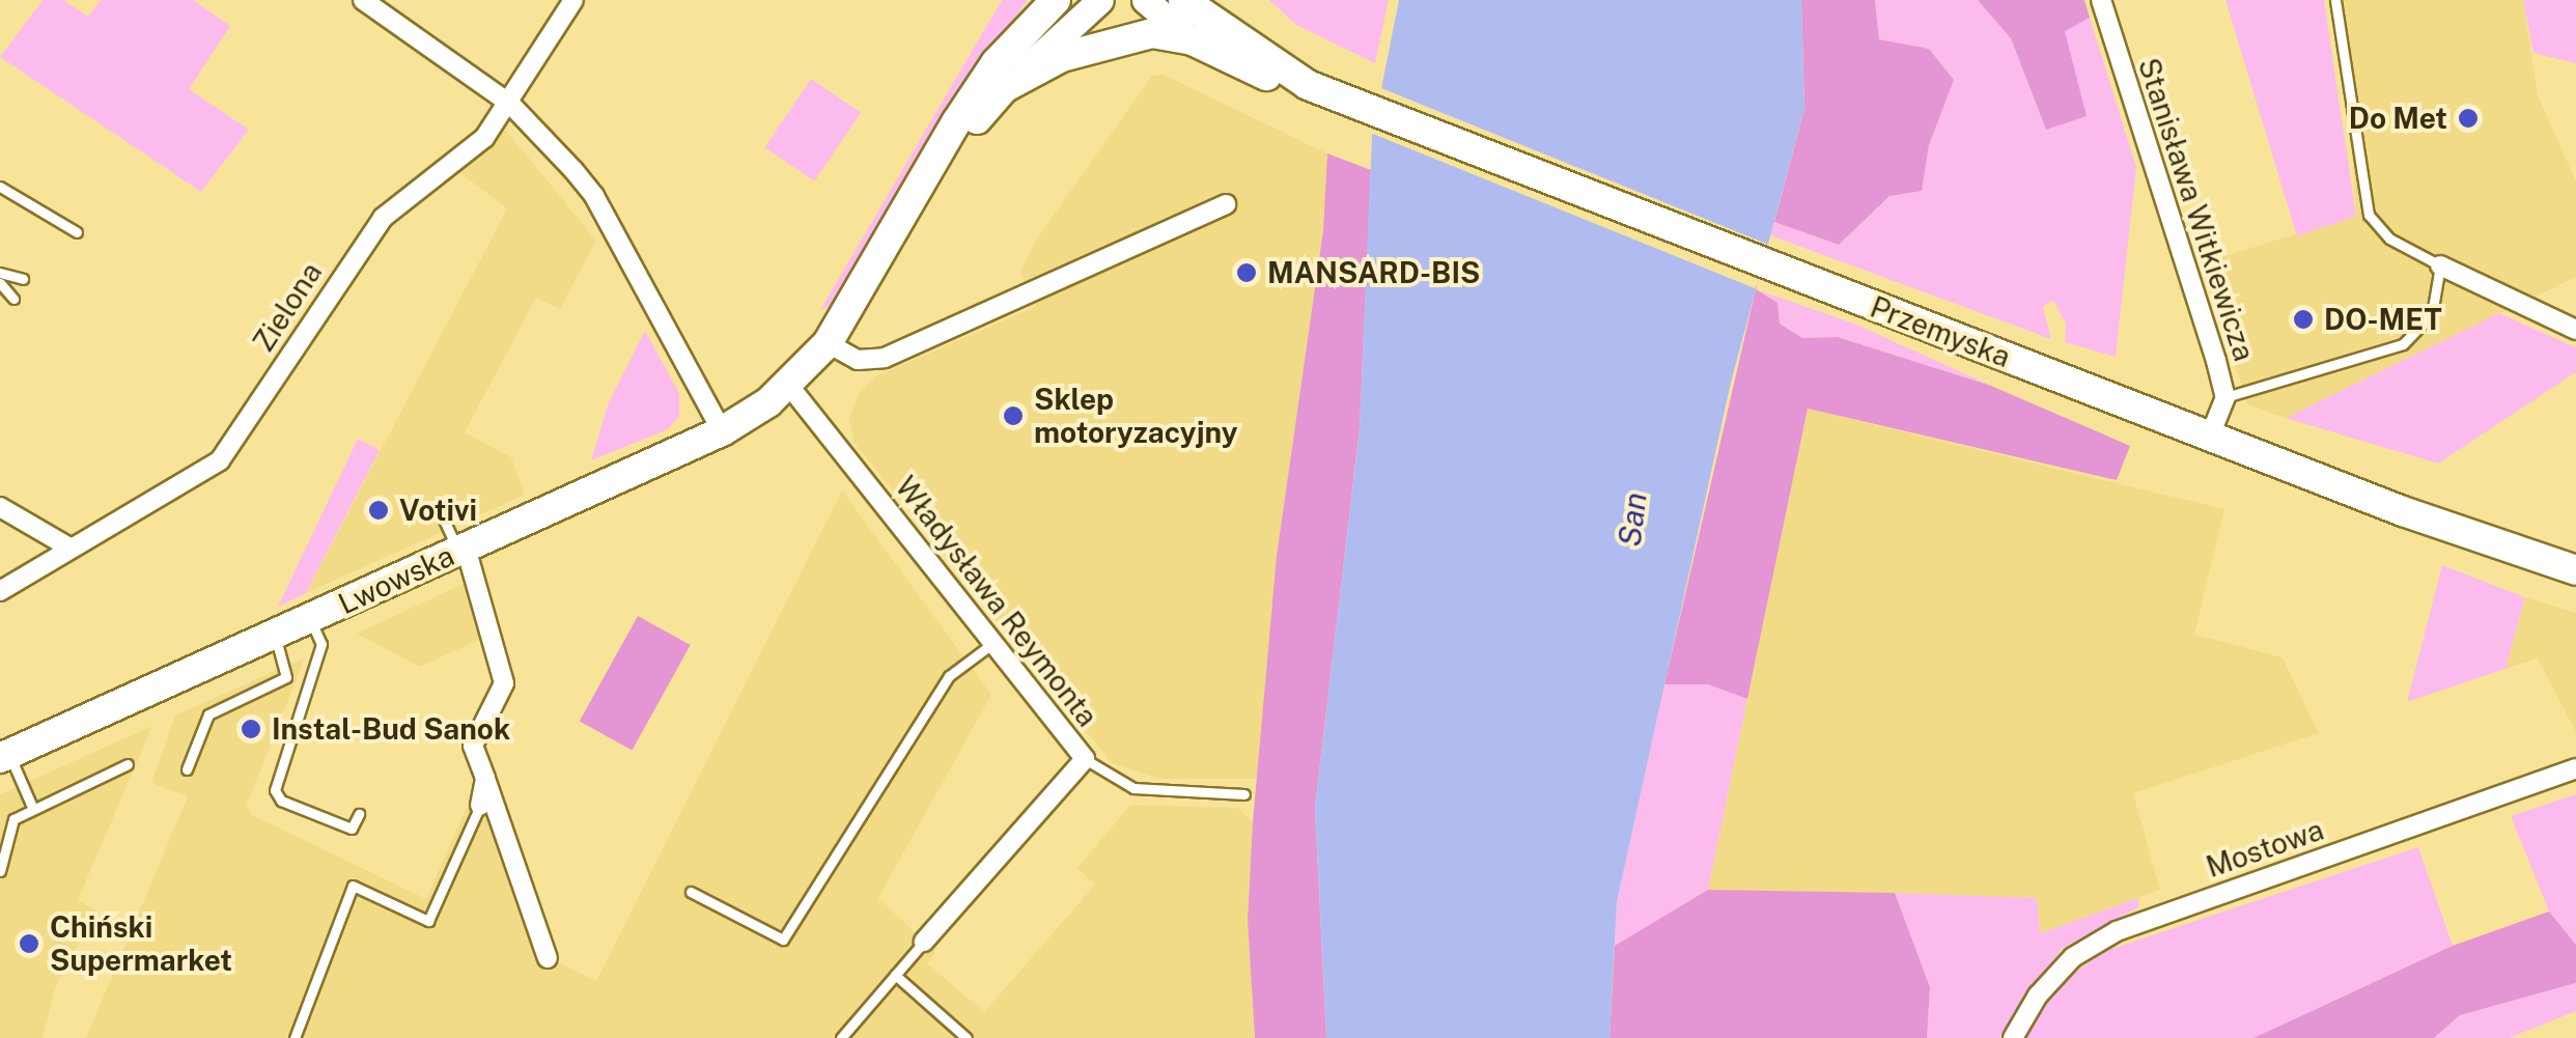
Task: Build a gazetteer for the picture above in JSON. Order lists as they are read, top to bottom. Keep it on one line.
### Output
{"streets":{"main road":["Przemyska","Lwowska"],"street":["Stanisława Witkiewicza","Zielona","Władysława Reymonta","Mostowa"]},"crossings":[["Stanisława Witkiewicza","Przemyska"],["Przemyska","Lwowska"],["Lwowska","Władysława Reymonta"]],"water":["San"],"places":["Do Met","MANSARD-BIS","DO-MET","Sklep motoryzacyjny","Votivi","Instal-Bud Sanok","Chiński Supermarket"]}
